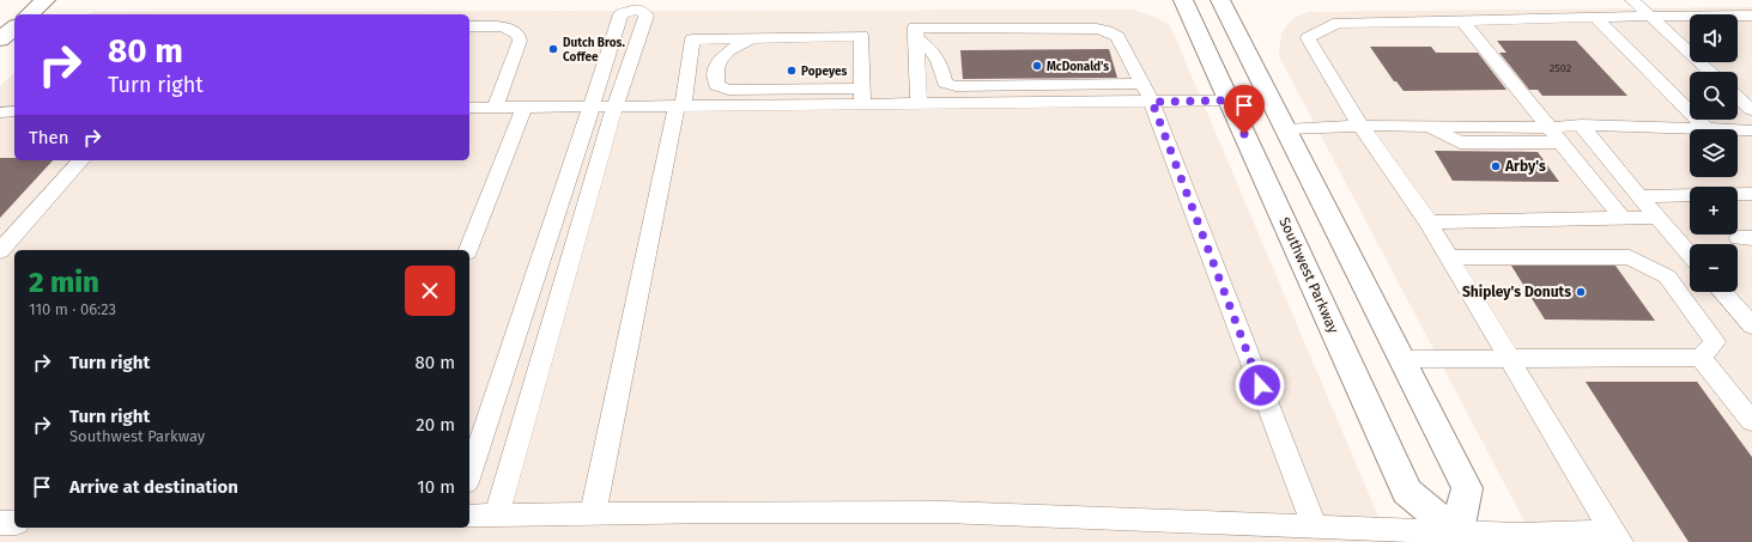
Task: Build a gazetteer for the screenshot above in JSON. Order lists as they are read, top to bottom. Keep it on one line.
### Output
{"streets":{"main road":["Southwest Parkway"]},"places":["Dutch Bros. Coffee","McDonald's","Popeyes","Arby's","Shipley's Donuts"],"house_numbers":["2502"],"page":{"map_buttons":["+","−"],"turn":["80 m","Turn right"],"then":"Then","heading":["2 min","110 m · 06:23"],"list":[{"name":"Turn right","value":"80 m"},{"name":"Turn right","note":"Southwest Parkway","value":"20 m"},{"name":"Arrive at destination","value":"10 m"}]}}
